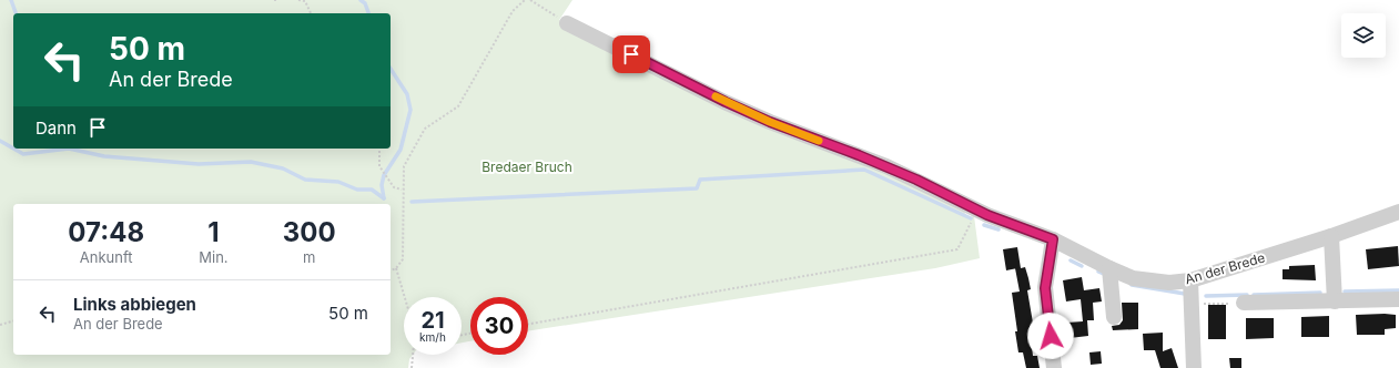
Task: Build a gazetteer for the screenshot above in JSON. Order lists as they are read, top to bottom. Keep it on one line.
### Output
{"streets":{"street":["An der Brede"]},"parks":["Bredaer Bruch"],"page":{"turn":["50 m","An der Brede"],"then":"Dann","eta":["07:48","Ankunft","1","Min.","300","m"],"list":[{"name":"Links abbiegen","note":"An der Brede","value":"50 m"}],"speed":"21 km/h","limit":"30"}}
